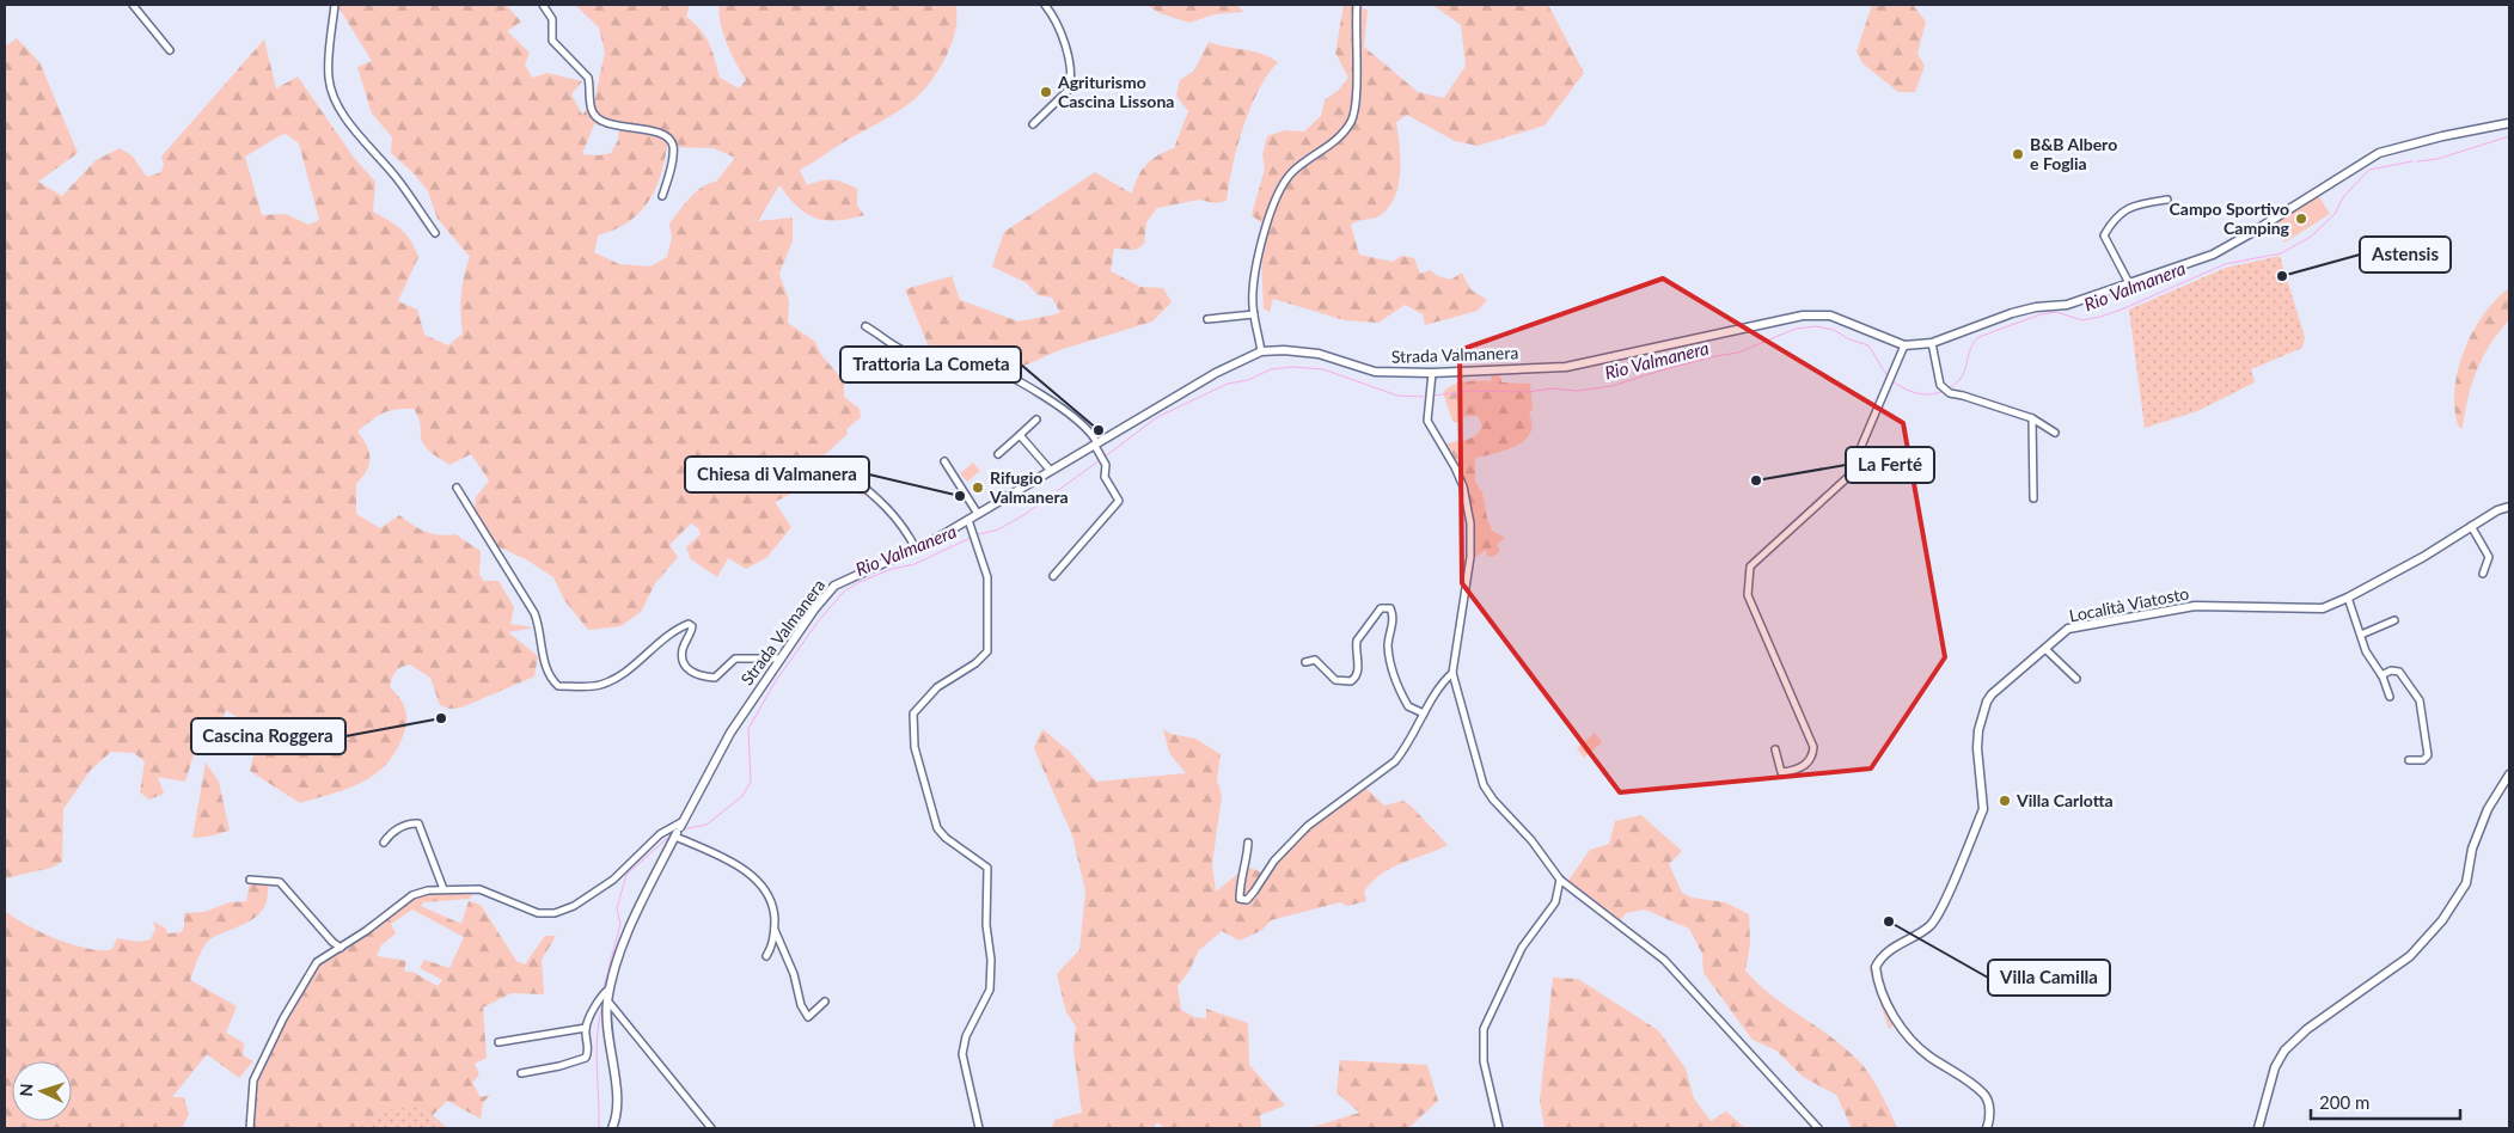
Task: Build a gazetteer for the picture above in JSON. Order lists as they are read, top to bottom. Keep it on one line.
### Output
{"streets":{"street":["Strada Valmanera","Località Viatosto"]},"water":["Rio Valmanera"],"places":["Agriturismo Cascina Lissona","B&B Albero e Foglia","Campo Sportivo Camping","Astensis","Trattoria La Cometa","La Ferté","Rifugio Valmanera","Chiesa di Valmanera","Cascina Roggera","Villa Carlotta","Villa Camilla"],"scale_bar":"200 m","north":"left"}
